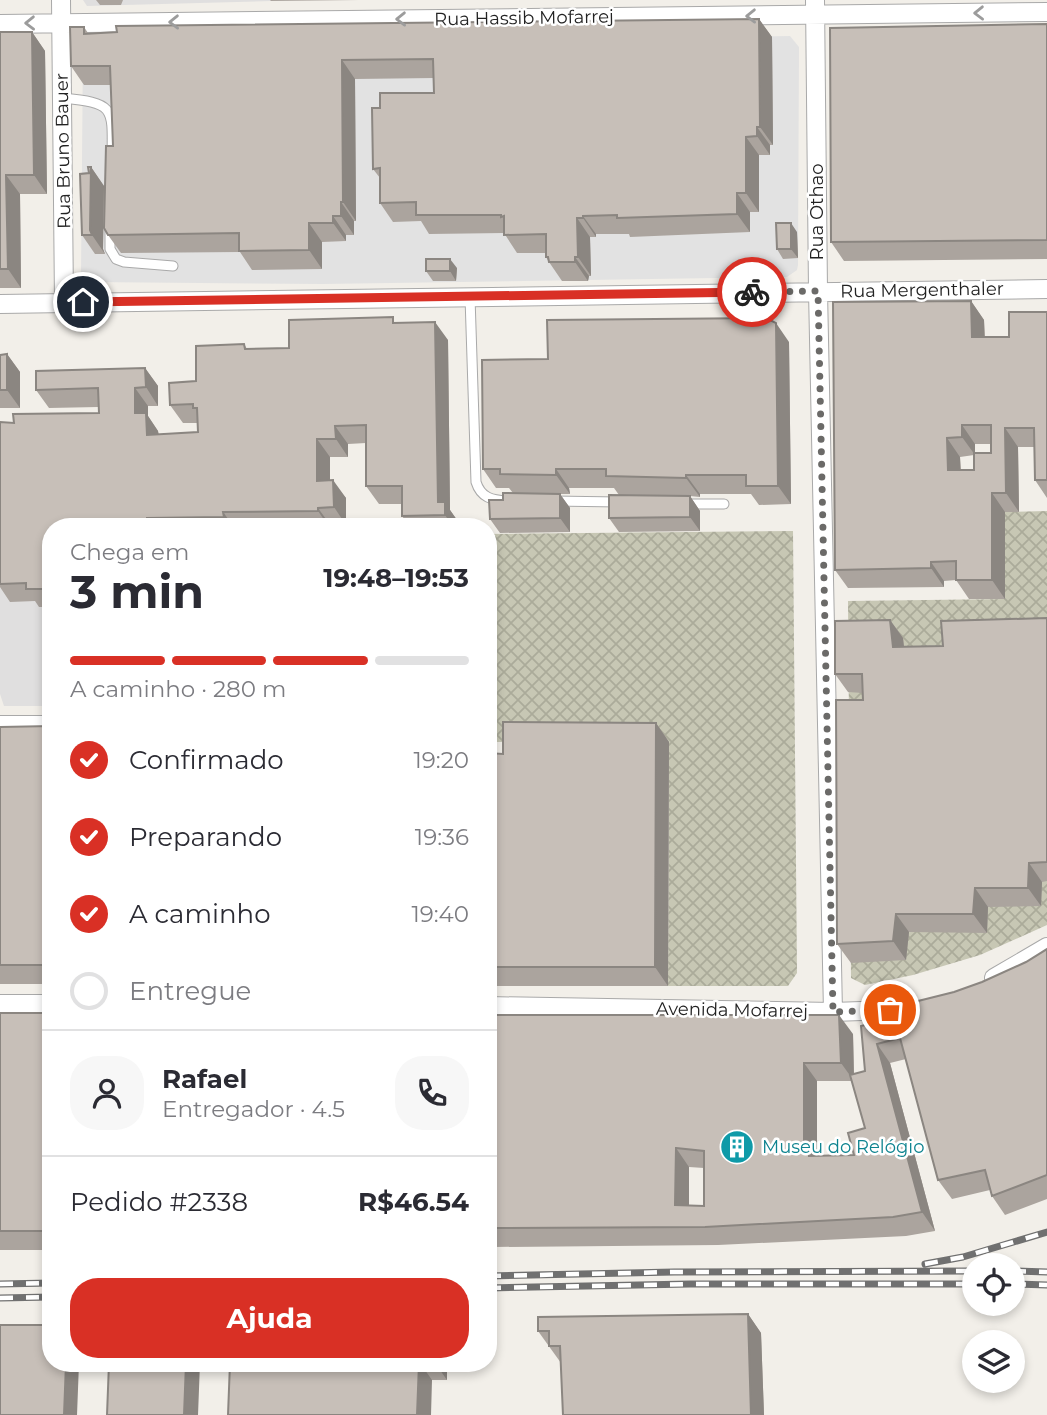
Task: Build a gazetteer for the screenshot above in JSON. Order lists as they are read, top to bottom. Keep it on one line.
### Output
{"streets":{"street":["Rua Hassib Mofarrej","Rua Bruno Bauer","Rua Othao","Rua Mergenthaler","Avenida Mofarrej"]},"crossings":[["Rua Hassib Mofarrej","Rua Bruno Bauer"],["Rua Hassib Mofarrej","Rua Othao"],["Rua Bruno Bauer","Rua Mergenthaler"],["Rua Othao","Rua Mergenthaler"],["Rua Othao","Avenida Mofarrej"]],"one_way":["Rua Hassib Mofarrej"],"places":{"building":["Museu do Relógio"]},"page":{"heading":["3 min","Chega em","19:48–19:53"],"panel":["Rafael","Entregador · 4.5","Pedido #2338","R$46.54"],"bar":"A caminho · 280 m","list":[["Confirmado","19:20"],["Preparando","19:36"],["A caminho","19:40"],"Entregue"],"buttons":"Ajuda"}}
